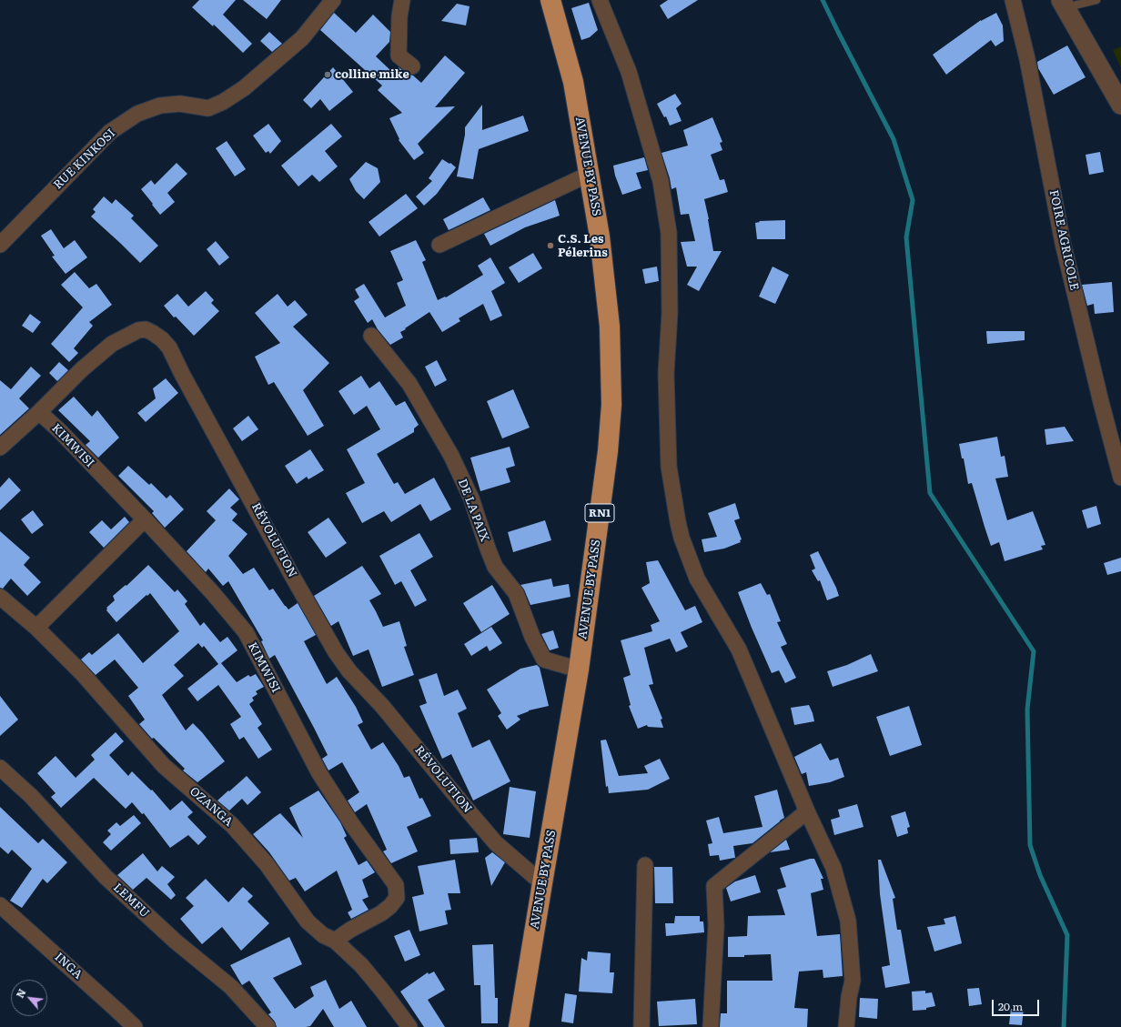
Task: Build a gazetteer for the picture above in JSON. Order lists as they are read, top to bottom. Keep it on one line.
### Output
{"streets":{"highway":["AVENUE BY PASS","RN1"],"street":["RUE KINKOSI","FOIRE AGRICOLE","KIMWISI","DE LA PAIX","RÉVOLUTION","OZANGA","LEMFU","INGA"]},"crossings":[["AVENUE BY PASS","DE LA PAIX"],["AVENUE BY PASS","RÉVOLUTION"],["KIMWISI","RÉVOLUTION"],["KIMWISI","OZANGA"]],"places":["colline mike","C.S. Les Pélerins"],"scale_bar":"20 m","north":"top left"}
